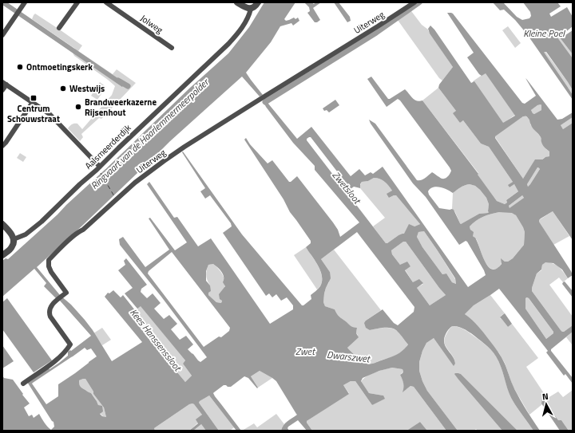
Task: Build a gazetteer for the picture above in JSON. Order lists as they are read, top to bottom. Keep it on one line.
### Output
{"streets":{"street":["Uiterweg","Jolweg","Aalsmeerderdijk"]},"water":["Kleine Poel","Ringvaart van de Haarlemmermeerpolder","Zwetsloot","Kees Hanssenssloot","Zwet","Dwarszwet"],"places":{"other":["Ontmoetingskerk","Westwijs","Brandweerkazerne Rijsenhout"],"transit":["Centrum Schouwstraat"]},"north":"top"}
